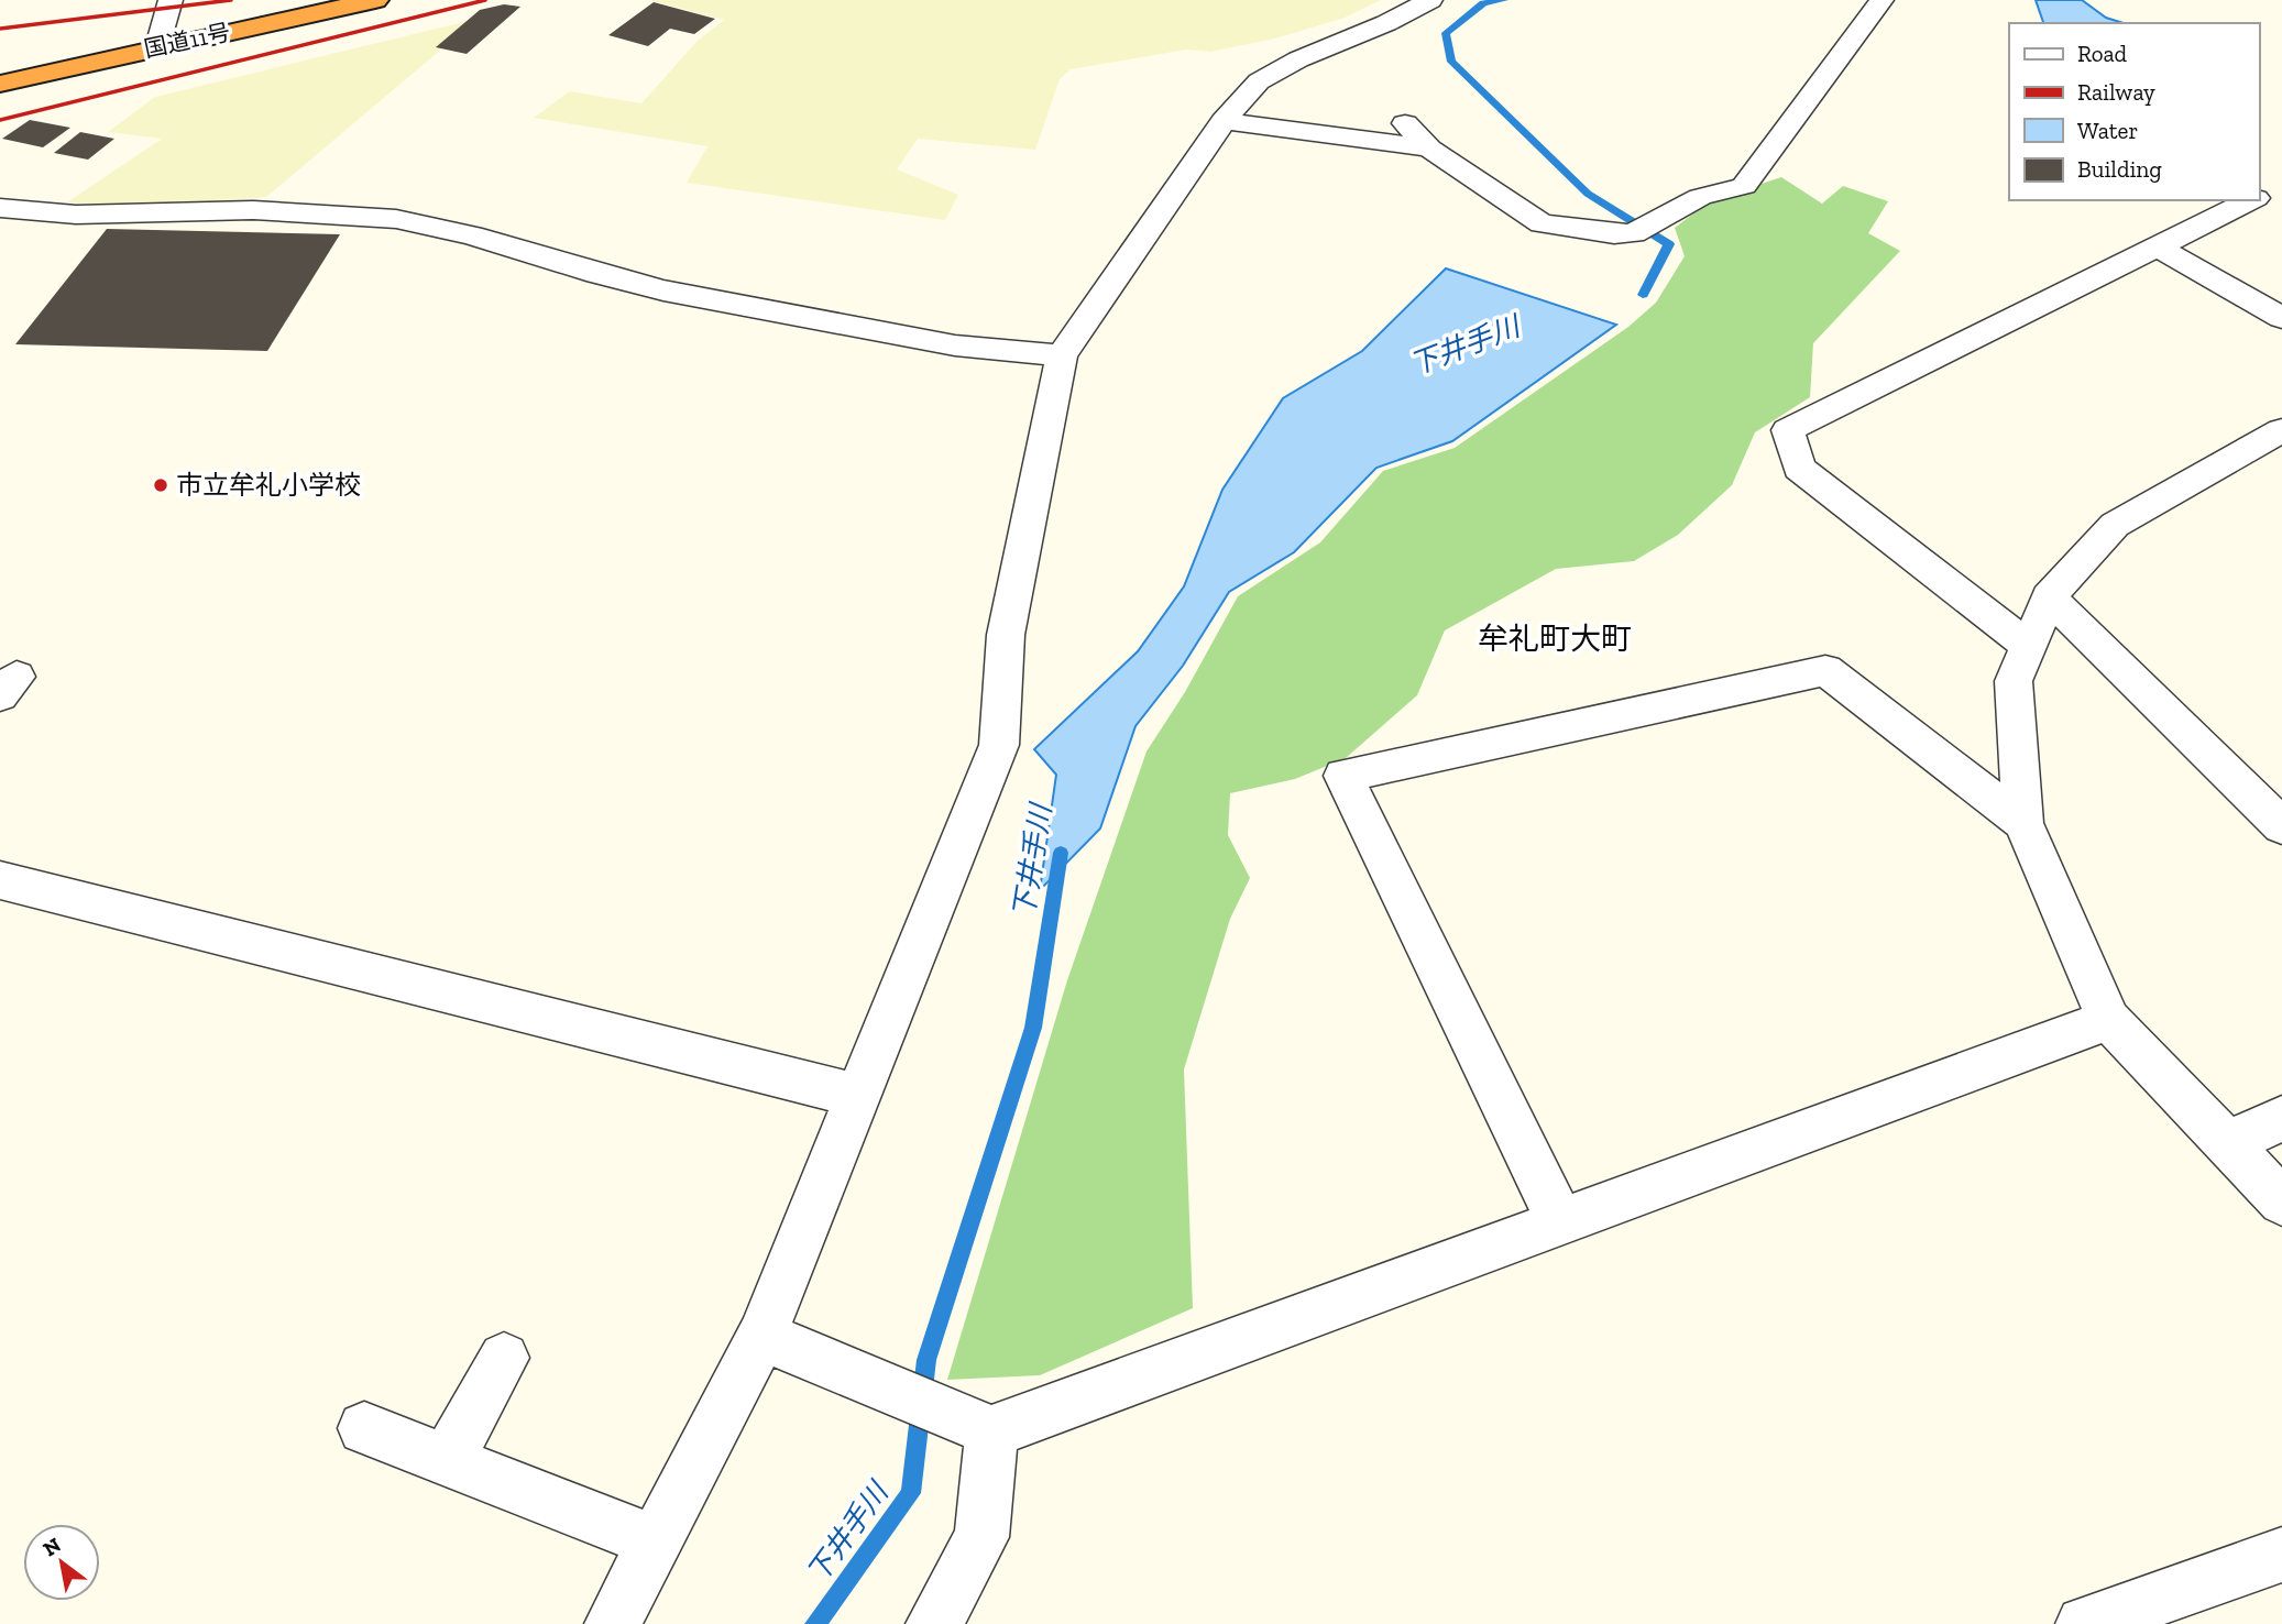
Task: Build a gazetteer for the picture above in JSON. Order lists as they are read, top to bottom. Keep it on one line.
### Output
{"streets":{"highway":["国道11号"]},"districts":["牟礼町大町"],"water":["下井手川"],"places":["市立牟礼小学校"],"legend":["Road","Railway","Water","Building"],"north":"top left"}
